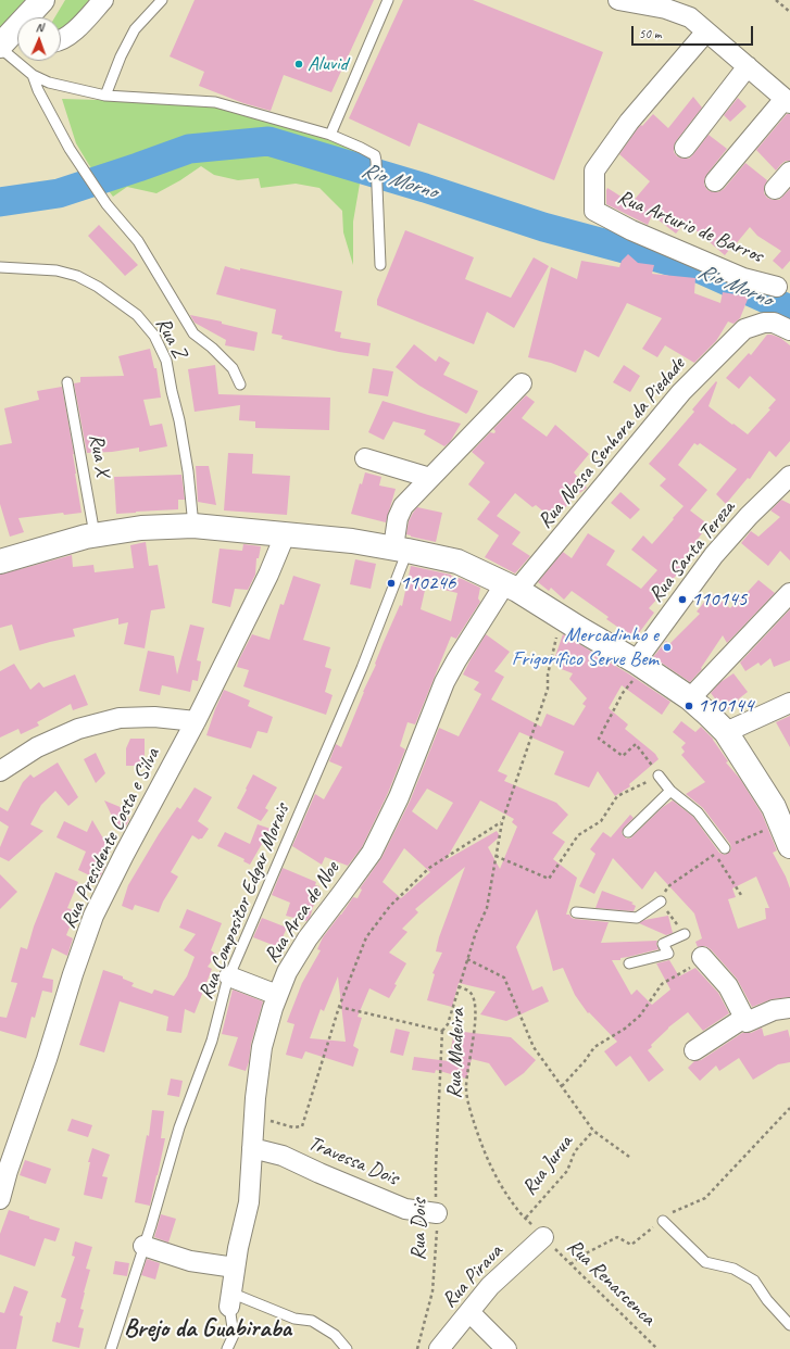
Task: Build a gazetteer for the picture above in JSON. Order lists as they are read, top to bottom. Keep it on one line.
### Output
{"streets":{"street":["Rua Arturio de Barros","Rua Nossa Senhora da Piedade","Rua Santa Tereza","Rua Presidente Costa e Silva","Rua Arca de Noe","Travessa Dois","Rua Piraua"],"lane":["Rua Z","Rua X","Rua Compositor Edgar Morais"],"path":["Rua Madeira","Rua Jurua","Rua Dois","Rua Renascenca"]},"crossings":[["Rua Nossa Senhora da Piedade","Rua Arca de Noe"],["Rua Arca de Noe","Travessa Dois"],["Rua Madeira","Rua Jurua"],["Rua Madeira","Rua Piraua"],["Rua Madeira","Rua Renascenca"],["Travessa Dois","Rua Dois"],["Rua Piraua","Rua Renascenca"]],"districts":["Brejo da Guabiraba"],"water":["Rio Morno"],"places":["Aluvid","110246","110145","Mercadinho e Frigorífico Serve Bem","110144"],"scale_bar":"50 m","north":"top"}
